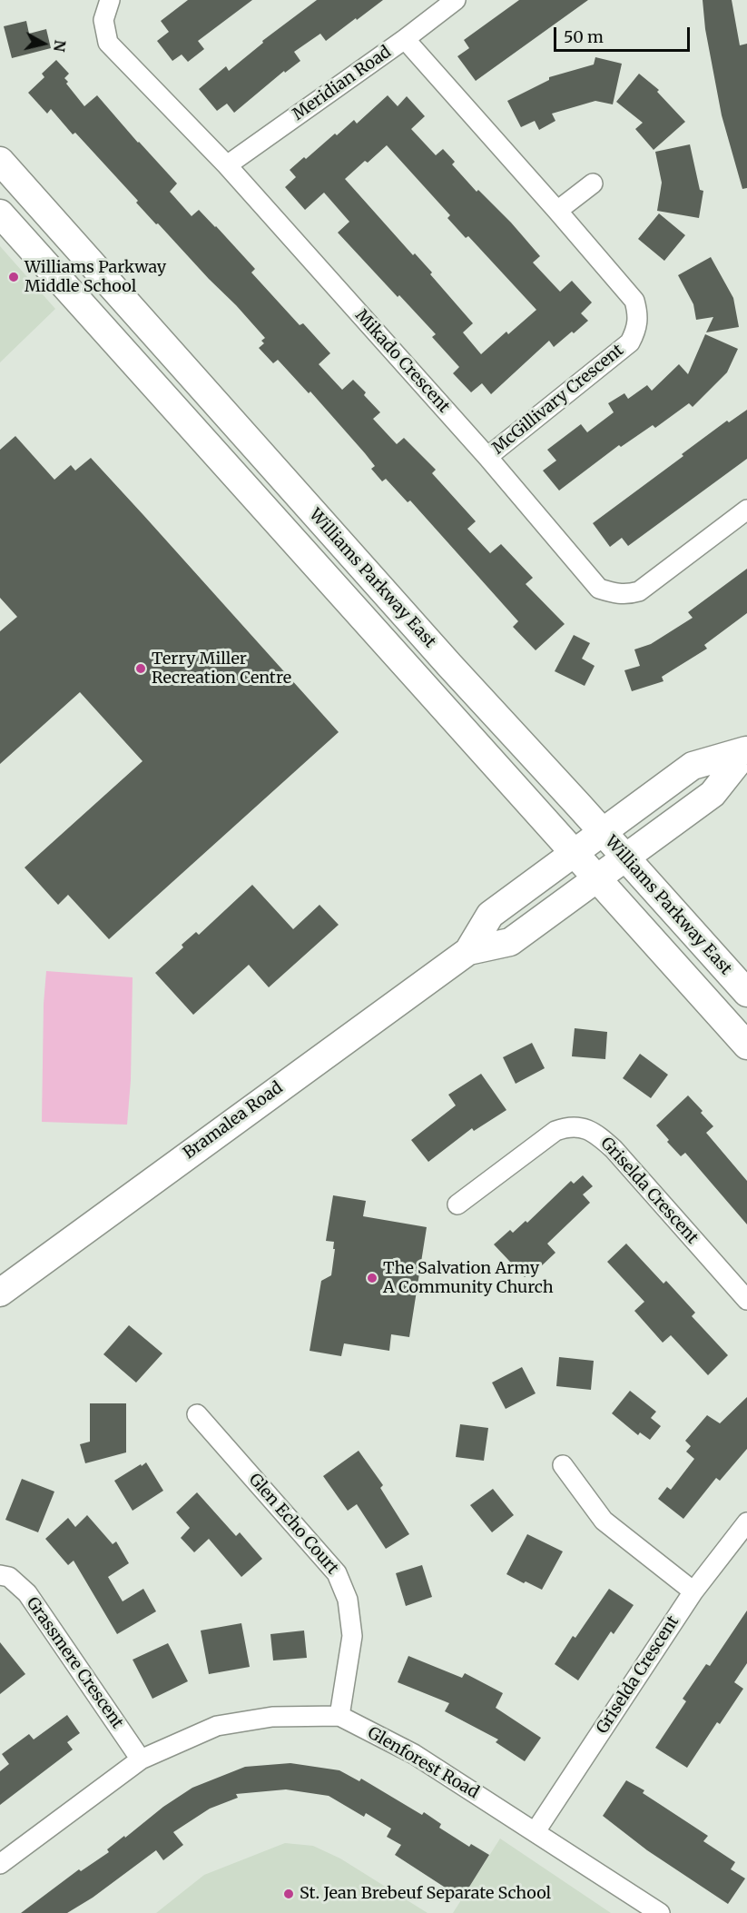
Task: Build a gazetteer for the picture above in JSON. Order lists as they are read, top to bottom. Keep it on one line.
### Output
{"streets":{"main road":["Williams Parkway East","Bramalea Road"],"street":["Meridian Road","Mikado Crescent","McGillivary Crescent","Griselda Crescent","Glen Echo Court","Grassmere Crescent","Glenforest Road"]},"crossings":[["Meridian Road","Mikado Crescent"],["Meridian Road","McGillivary Crescent"],["Mikado Crescent","McGillivary Crescent"],["Williams Parkway East","Bramalea Road"],["Griselda Crescent","Glenforest Road"],["Glen Echo Court","Glenforest Road"],["Grassmere Crescent","Glenforest Road"]],"places":["Williams Parkway Middle School","Terry Miller Recreation Centre","The Salvation Army A Community Church","St. Jean Brebeuf Separate School"],"scale_bar":"50 m","north":"right"}
